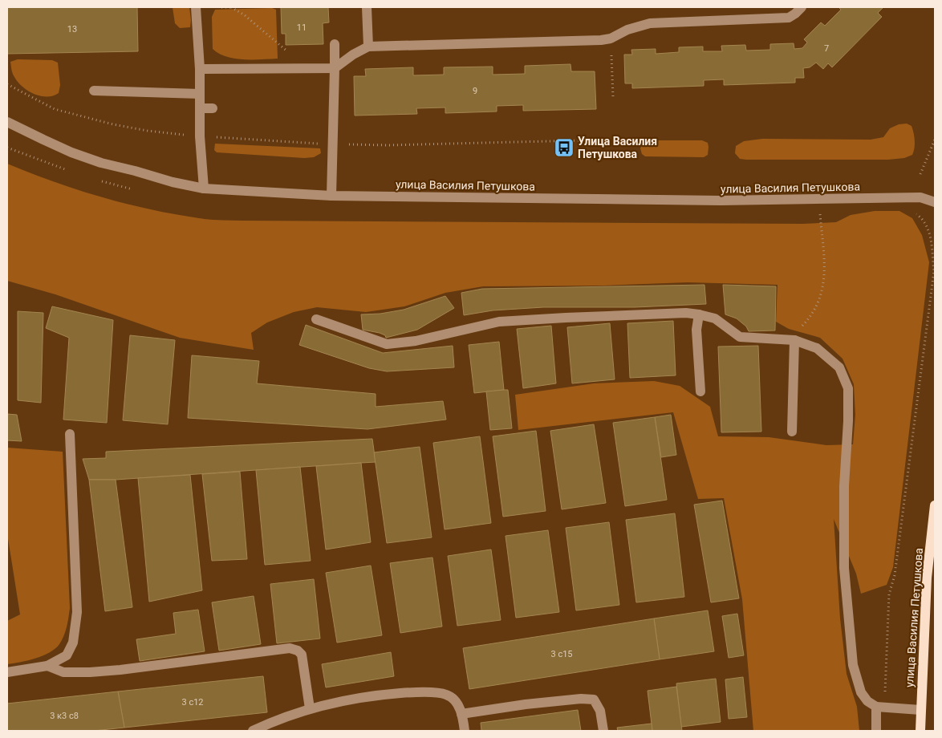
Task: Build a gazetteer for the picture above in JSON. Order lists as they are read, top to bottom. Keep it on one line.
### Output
{"streets":{"main road":["улица Василия Петушкова"]},"places":{"bus stop":["Улица Василия Петушкова"]},"house_numbers":["11","13","7","9","3 с15","3 с12","3 к3 с8"]}
